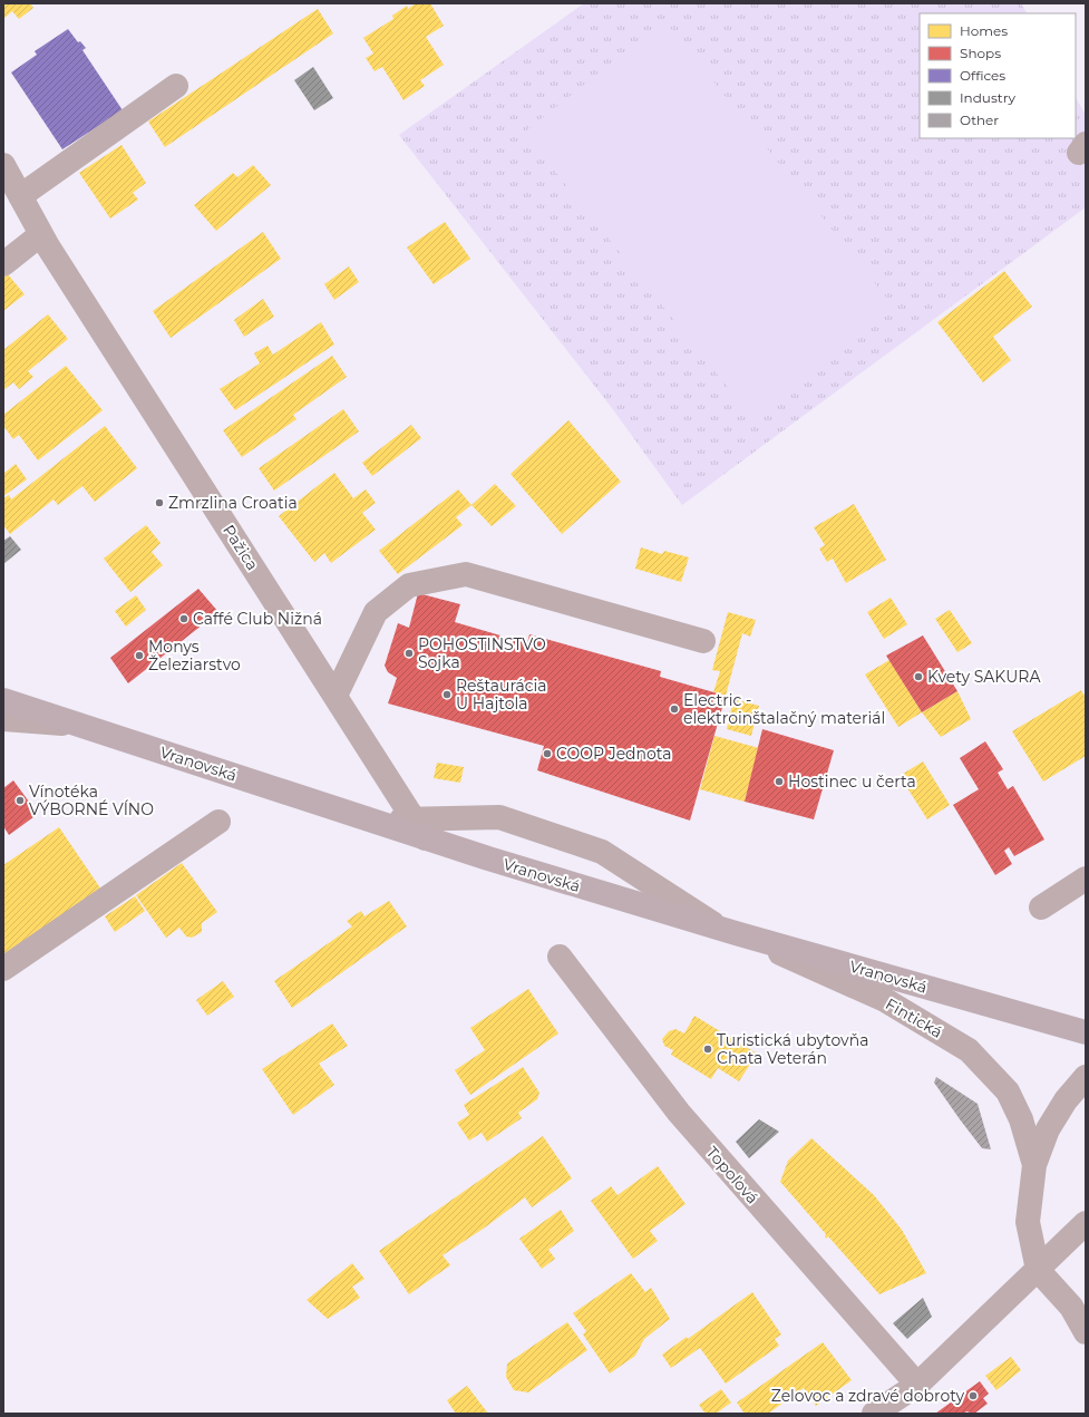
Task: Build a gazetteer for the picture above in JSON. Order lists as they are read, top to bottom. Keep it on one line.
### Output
{"streets":{"main road":["Vranovská"],"street":["Pažica","Fintická","Topoľová"]},"crossings":[["Pažica","Vranovská"],["Pažica","Fintická"],["Vranovská","Fintická"]],"places":["Zmrzlina Croatia","Caffé Club Nižná","POHOSTINSTVO Sojka","Monys Železiarstvo","Kvety SAKURA","Reštaurácia U Hajtola","Electric - elektroinštalačný materiál","COOP Jednota","Hostinec u čerta","Vínotéka VÝBORNÉ VÍNO","Turistická ubytovňa Chata Veterán","Zelovoc a zdravé dobroty"],"legend":["Homes","Shops","Offices","Industry","Other"]}
